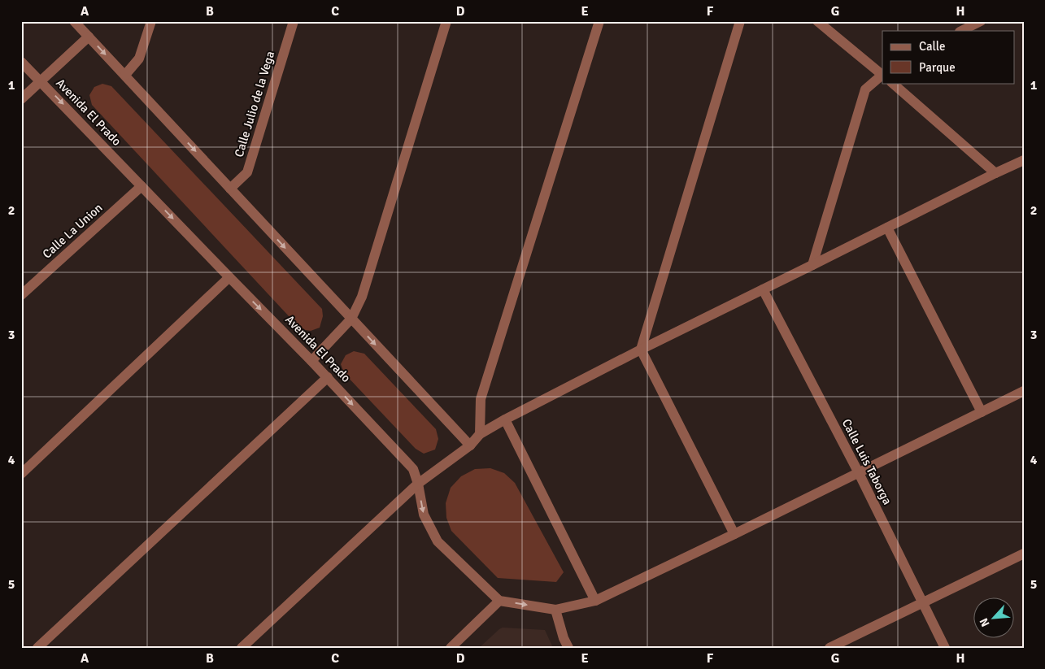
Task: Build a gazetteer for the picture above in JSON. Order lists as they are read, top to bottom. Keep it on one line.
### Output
{"streets":{"street":["Calle Julio de la Vega","Avenida El Prado","Calle La Union","Calle Luis Taborga"]},"crossings":[["Avenida El Prado","Calle La Union"]],"legend":["Calle","Parque"],"north":"bottom left","grid":{"columns":["A","B","C","D","E","F","G","H"],"rows":["1","2","3","4","5"]}}
